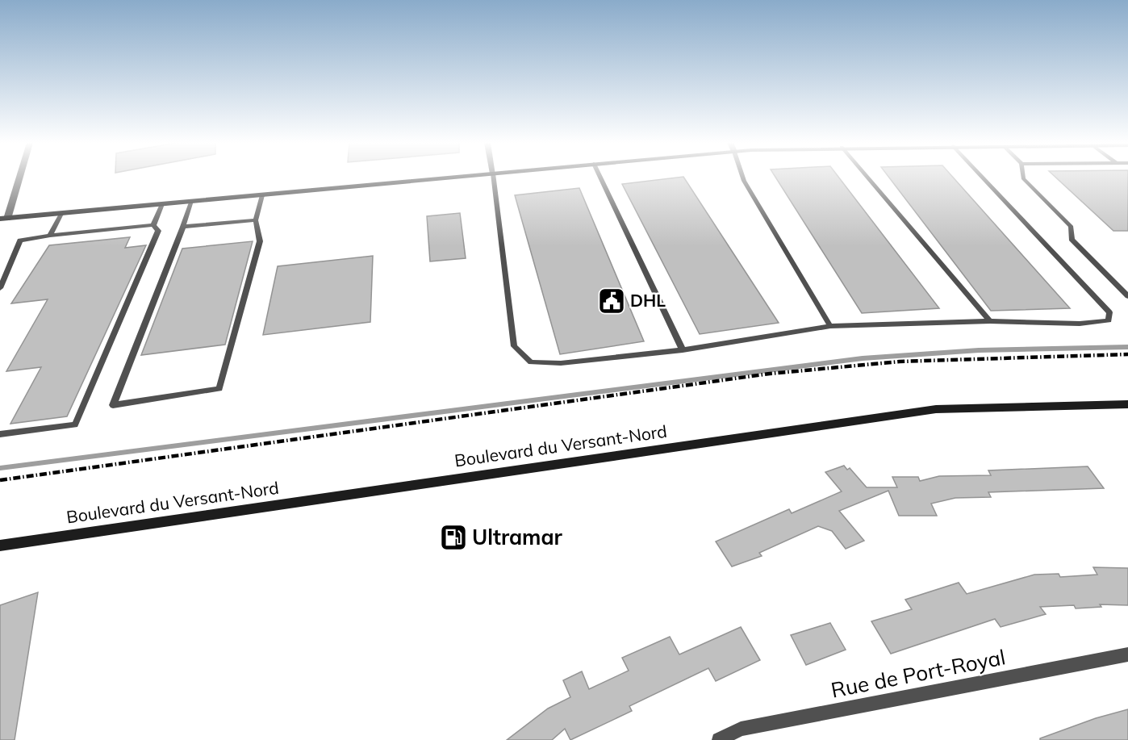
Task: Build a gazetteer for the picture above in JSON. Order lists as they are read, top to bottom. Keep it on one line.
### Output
{"streets":{"street":["Boulevard du Versant-Nord","Rue de Port-Royal"]},"places":{"public building":["DHL"],"fuel station":["Ultramar"]}}
